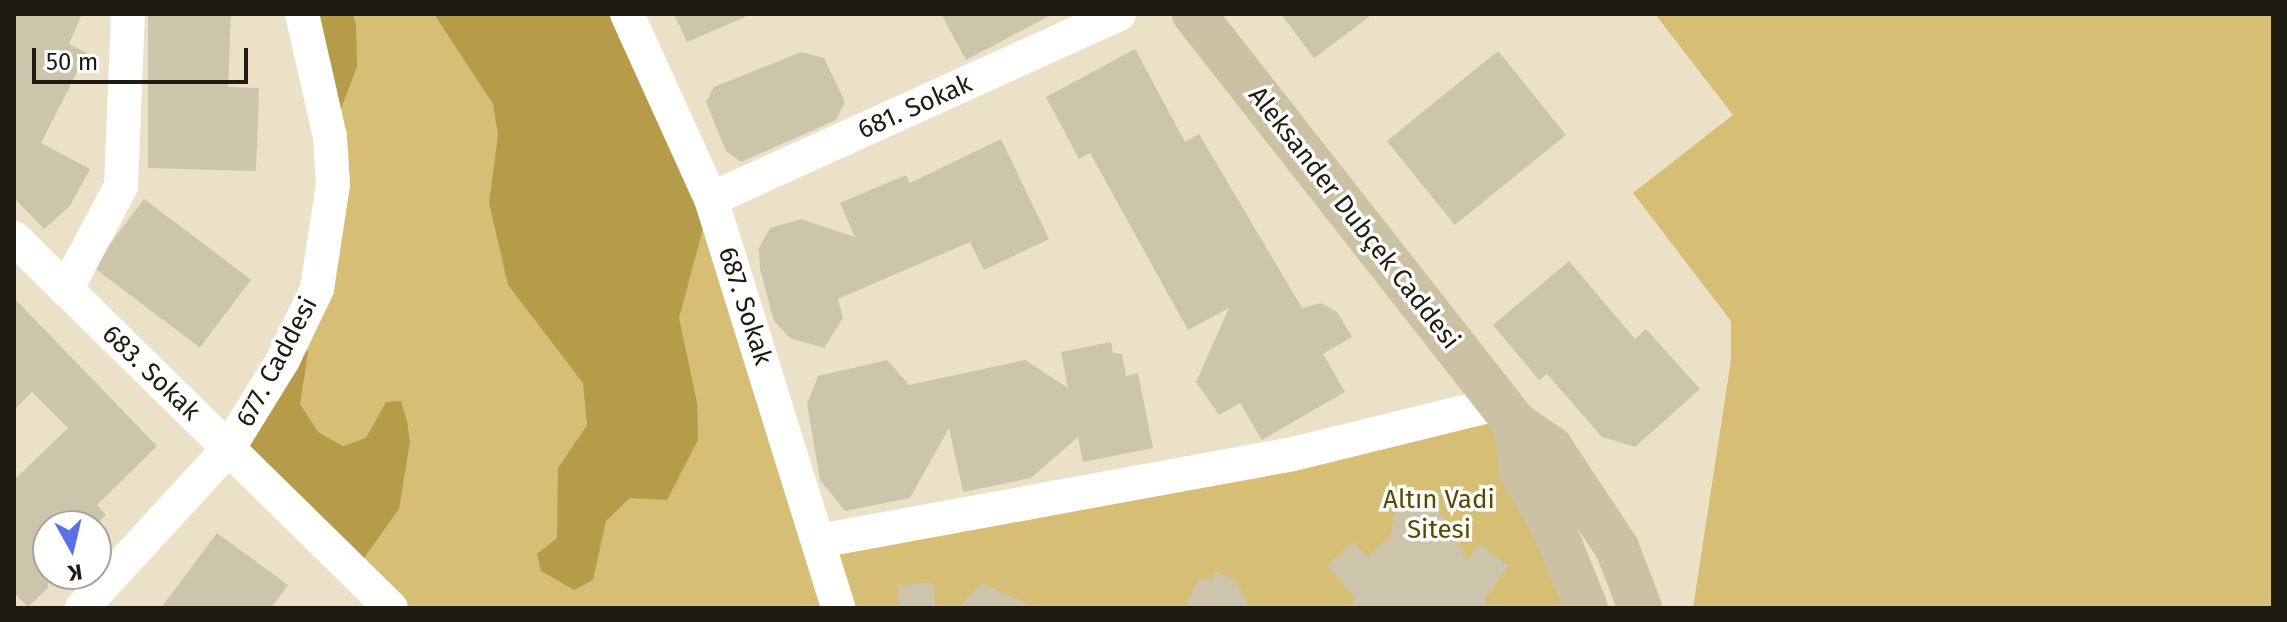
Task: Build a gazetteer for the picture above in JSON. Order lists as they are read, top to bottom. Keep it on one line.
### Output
{"streets":{"main road":["Aleksander Dubçek Caddesi"],"street":["681. Sokak","687. Sokak","677. Caddesi","683. Sokak"]},"crossings":[["681. Sokak","687. Sokak"],["677. Caddesi","683. Sokak"]],"parks":["Altın Vadi Sitesi"],"scale_bar":"50 m","north":"bottom"}
